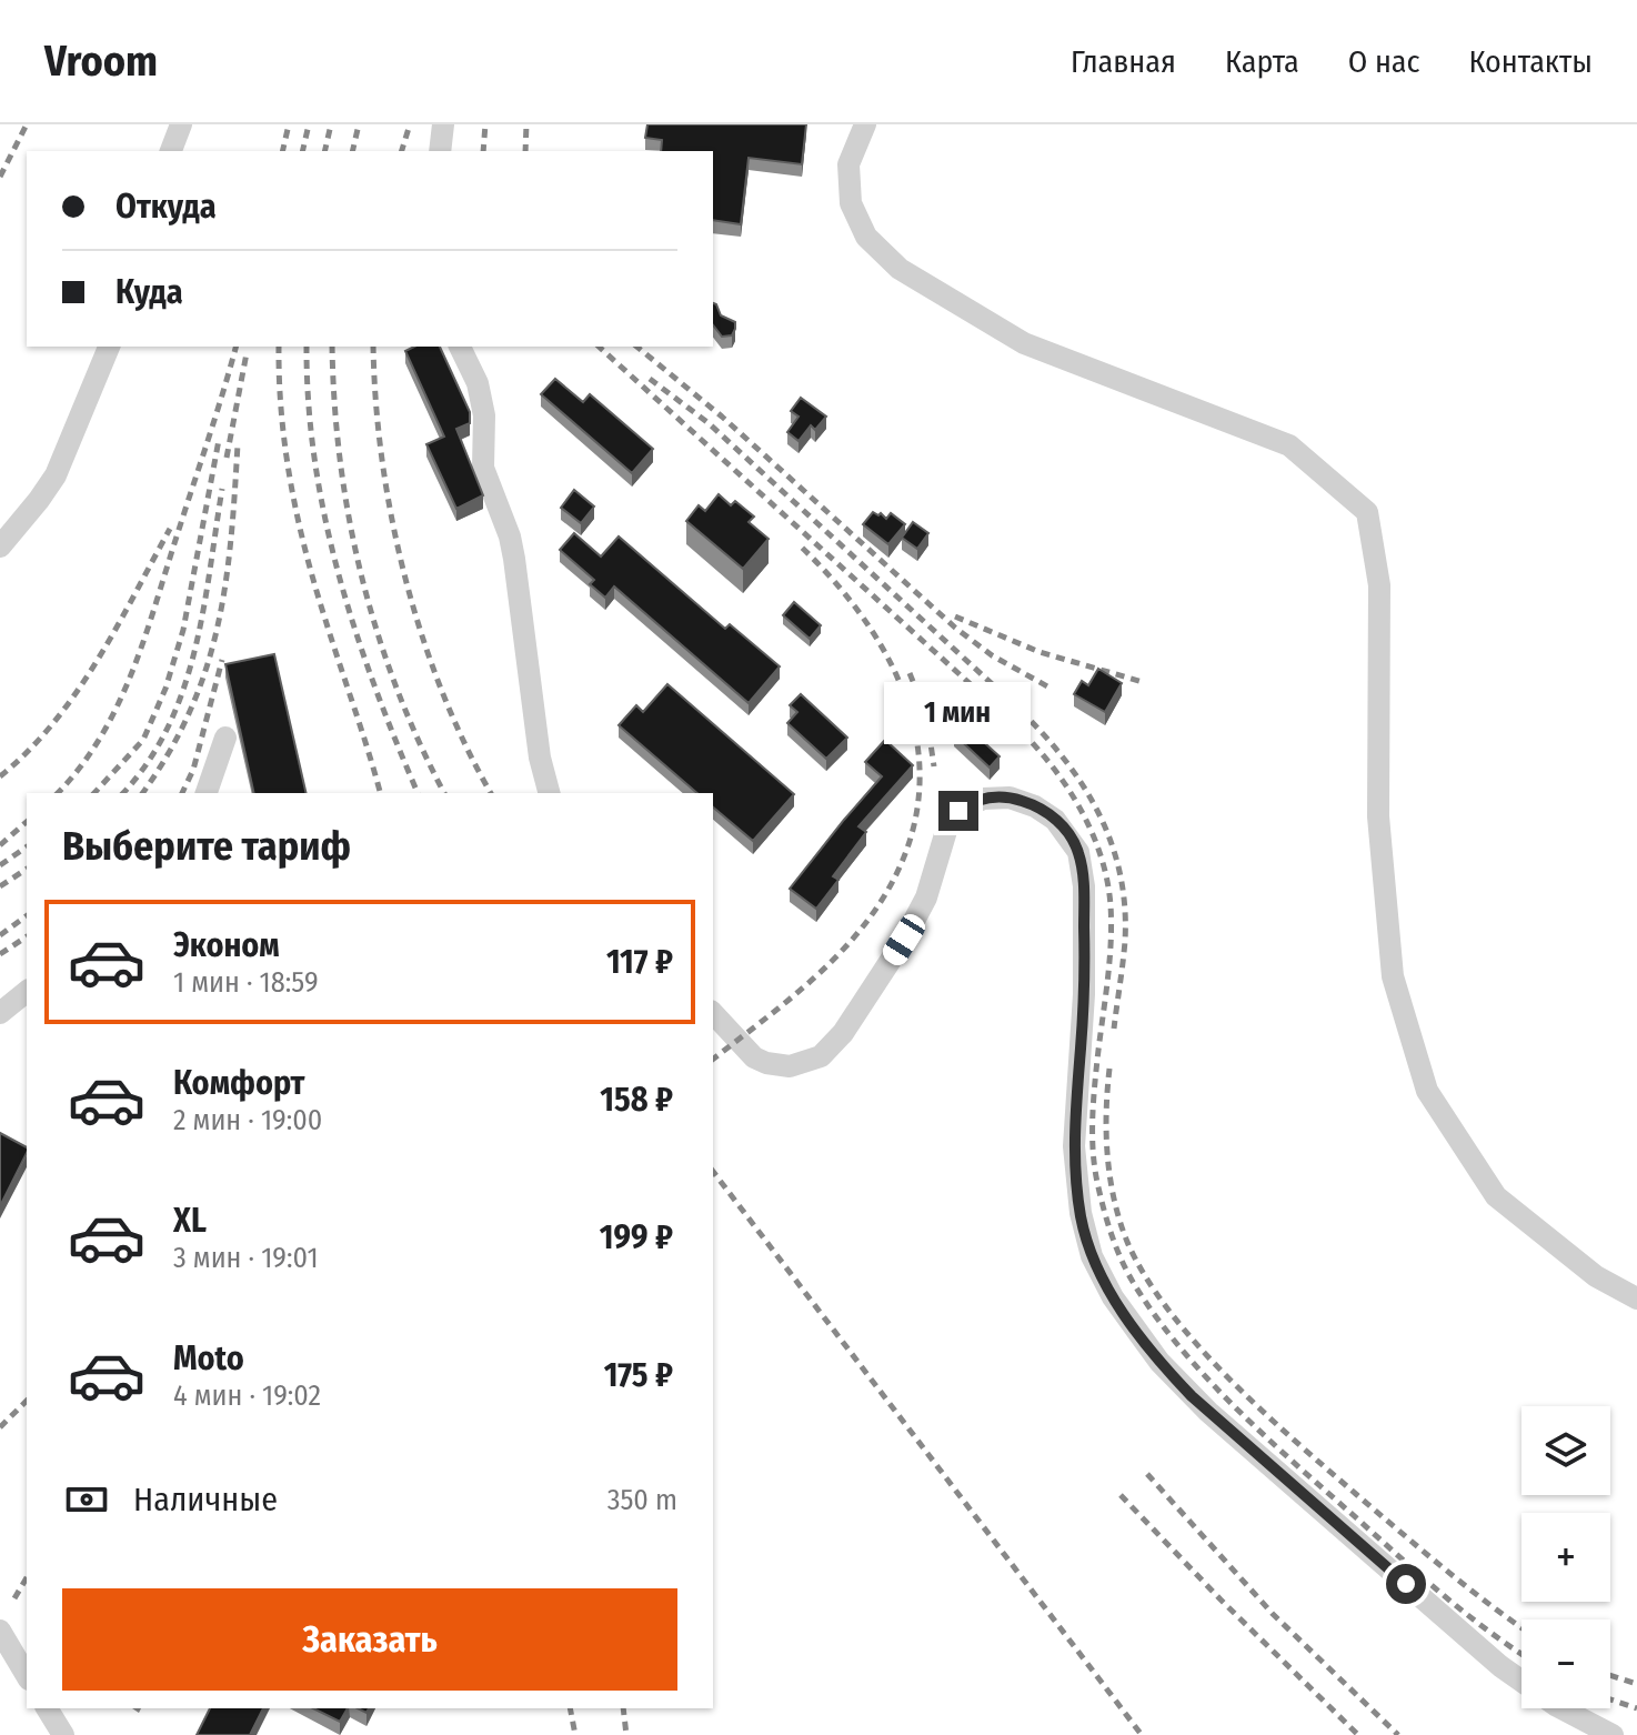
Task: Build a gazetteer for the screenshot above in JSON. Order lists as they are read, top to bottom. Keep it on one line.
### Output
{"page":{"header":"Vroom","nav":["Главная","Карта","О нас","Контакты"],"banner":["Откуда","Куда"],"bubble":"1 мин","heading":"Выберите тариф","list":[{"name":"Эконом","note":"1 мин · 18:59","value":"117 ₽"},{"name":"Комфорт","note":"2 мин · 19:00","value":"158 ₽"},{"name":"XL","note":"3 мин · 19:01","value":"199 ₽"},{"name":"Moto","note":"4 мин · 19:02","value":"175 ₽"}],"map_buttons":["+","−"],"pay":["Наличные","350 m"],"buttons":"Заказать"}}
